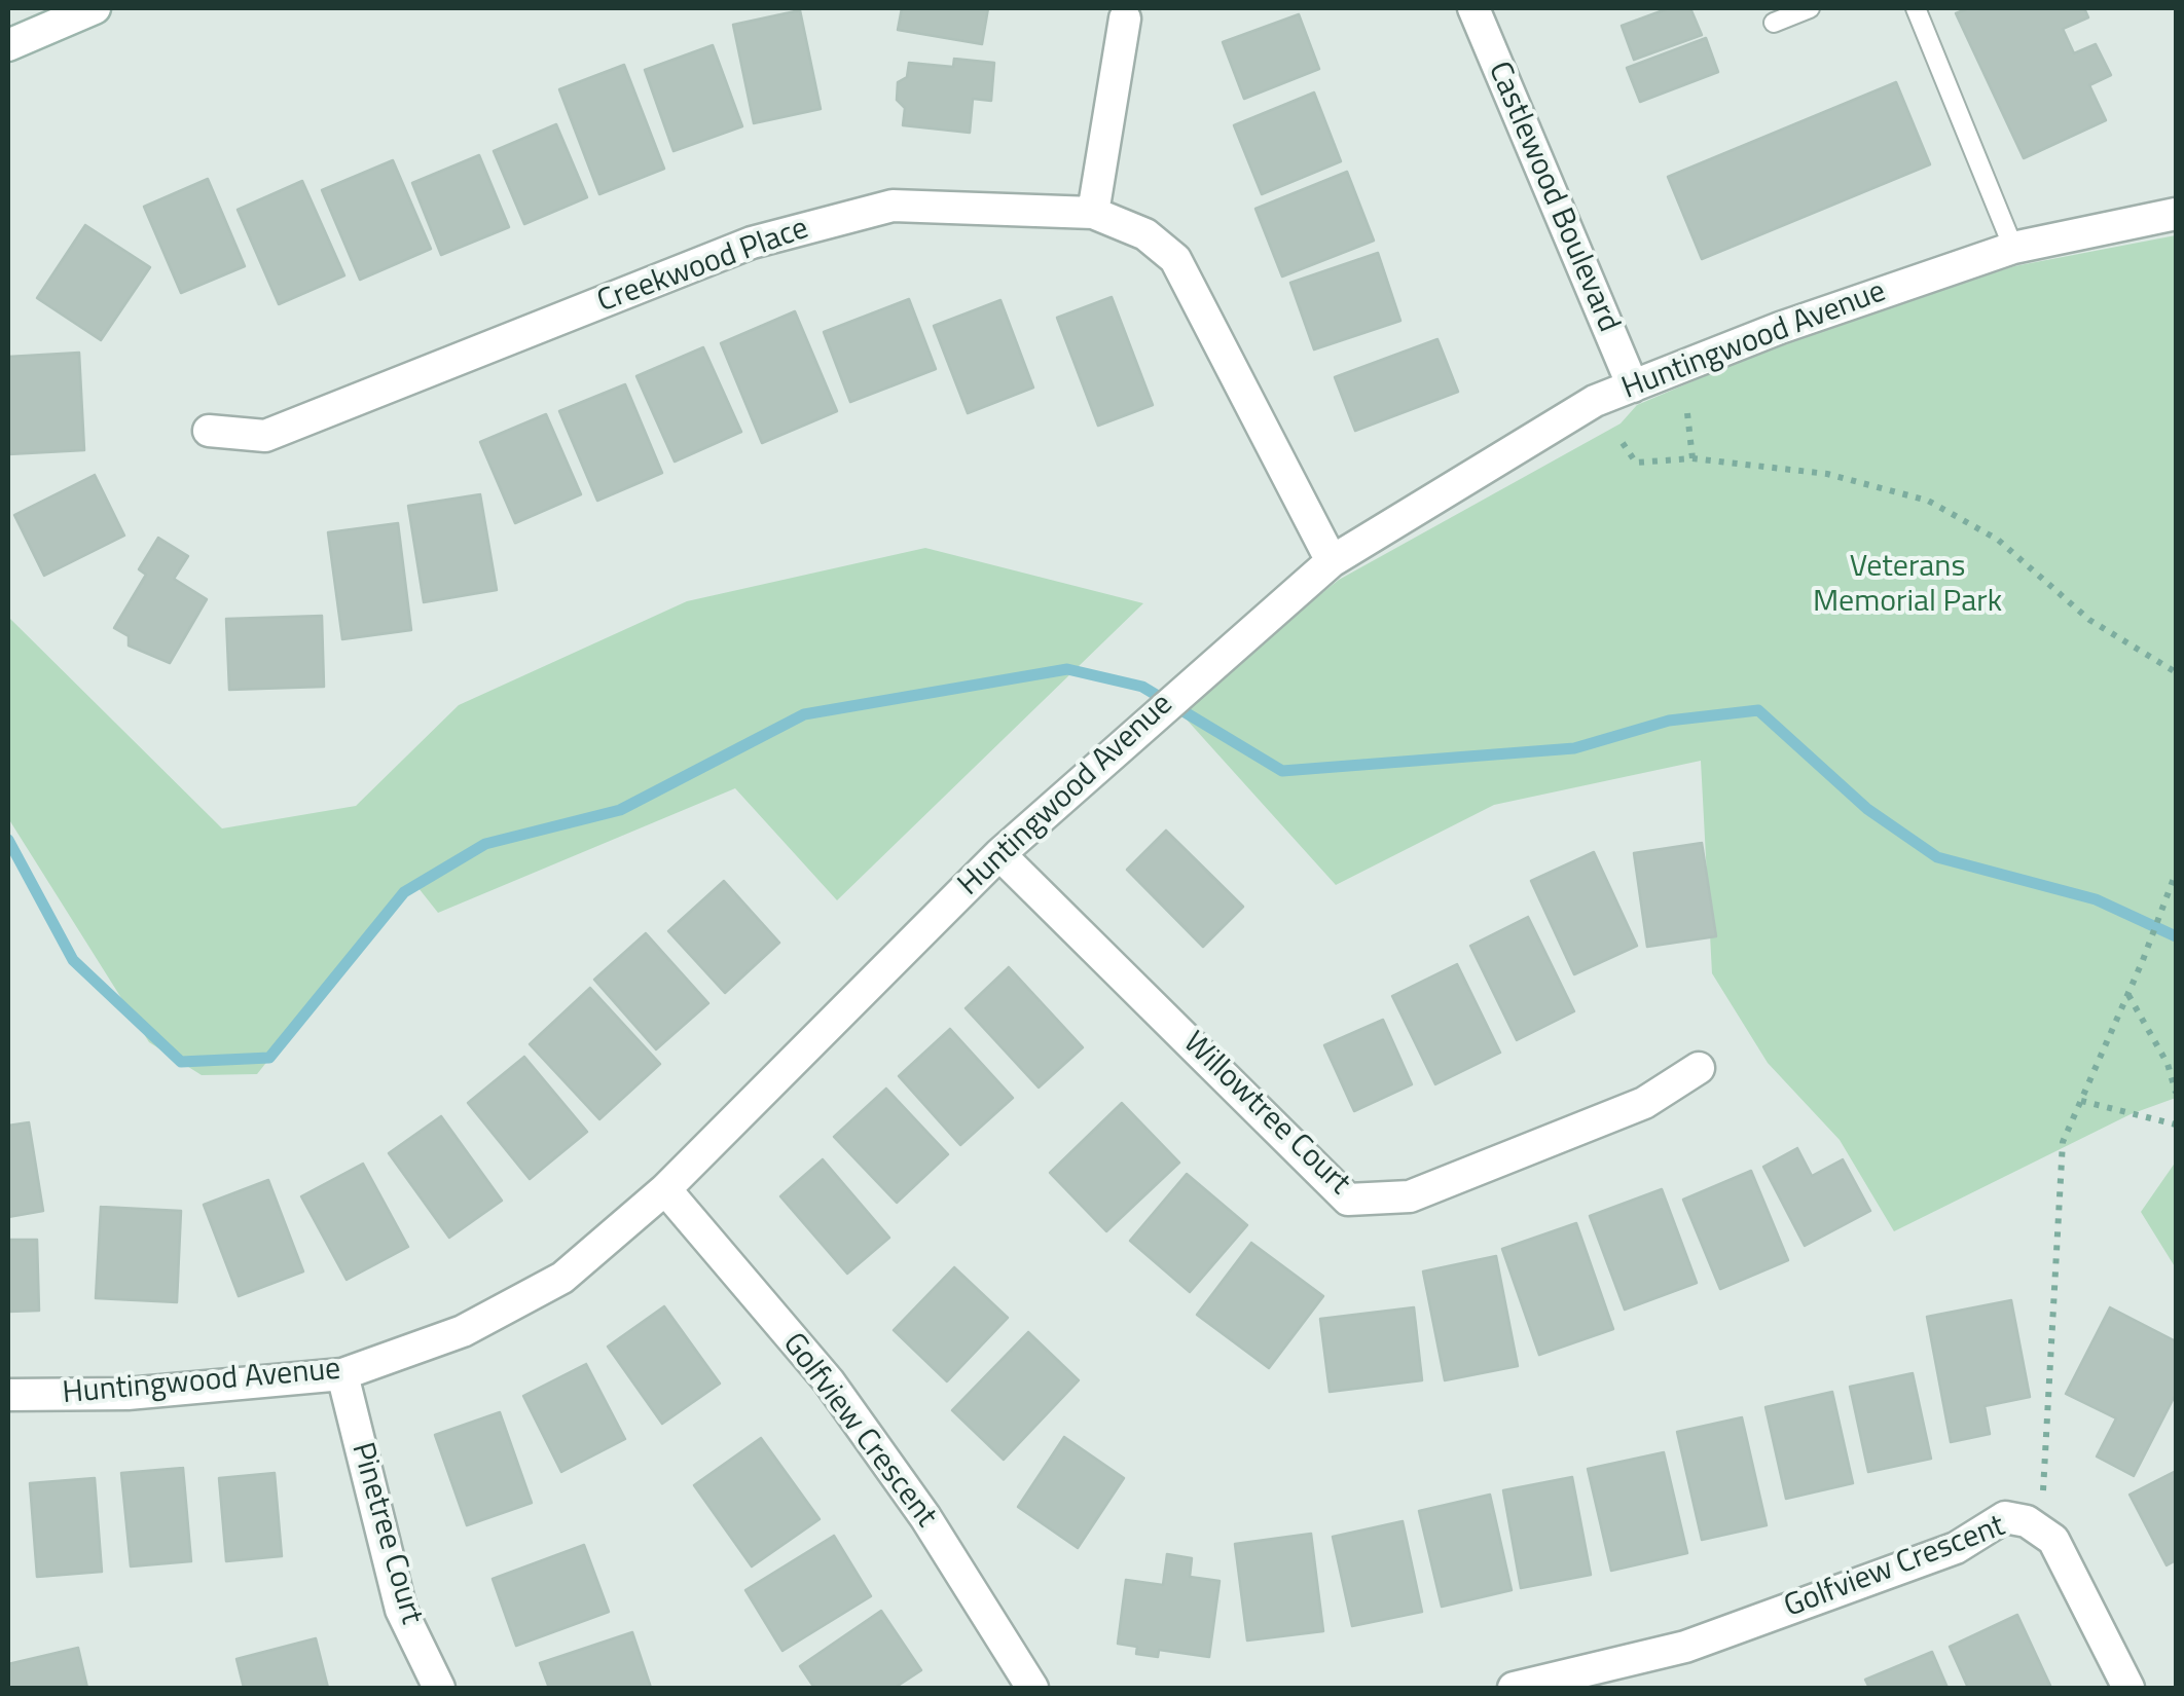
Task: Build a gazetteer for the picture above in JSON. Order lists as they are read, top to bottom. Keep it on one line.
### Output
{"streets":{"street":["Castlewood Boulevard","Creekwood Place","Huntingwood Avenue","Willowtree Court","Golfview Crescent","Pinetree Court"]},"crossings":[["Castlewood Boulevard","Huntingwood Avenue"],["Creekwood Place","Huntingwood Avenue"],["Huntingwood Avenue","Willowtree Court"],["Huntingwood Avenue","Golfview Crescent"],["Huntingwood Avenue","Pinetree Court"]],"parks":["Veterans Memorial Park"]}
